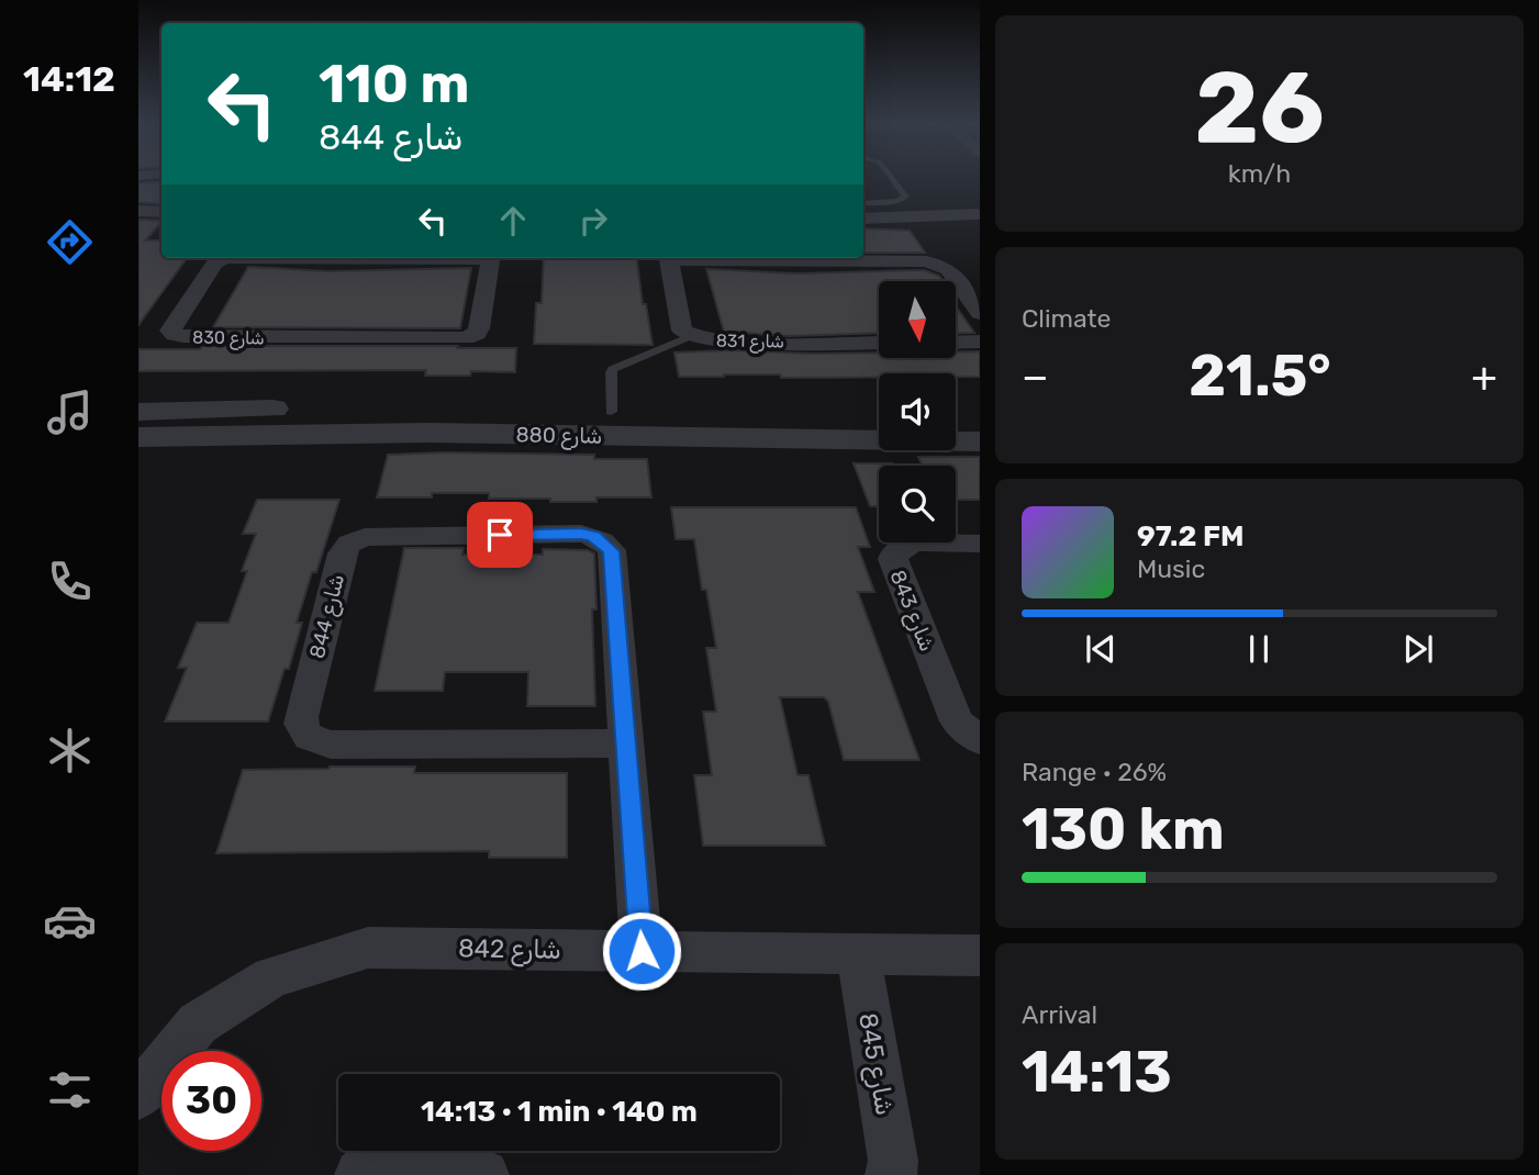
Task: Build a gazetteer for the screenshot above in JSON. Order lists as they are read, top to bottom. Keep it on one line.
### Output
{"streets":{"street":["شارع 830","شارع 831","شارع 880","شارع 843","شارع 844","شارع 842","شارع 845"]},"crossings":[["شارع 844","شارع 842"],["شارع 842","شارع 845"]],"north":"bottom","page":{"tabs":"14:12","tile":[["26","km/h"],"Climate",["Range · 26%","130 km"],["Arrival","14:13"]],"turn":["110 m","شارع 844"],"heat":["−","21.5°","+"],"song":["97.2 FM","Music"],"limit":"30","trip":"14:13 · 1 min · 140 m"}}
